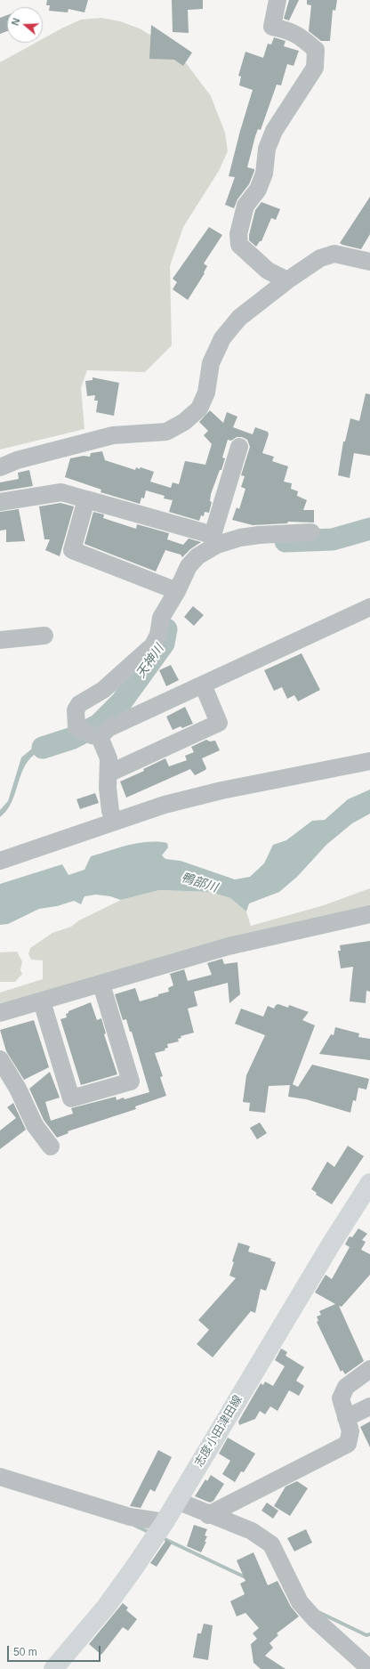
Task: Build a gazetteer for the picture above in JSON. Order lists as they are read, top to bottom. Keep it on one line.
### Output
{"streets":{"main road":["志度小田津田線"]},"water":["天神川","鴨部川"],"scale_bar":"50 m","north":"left"}
